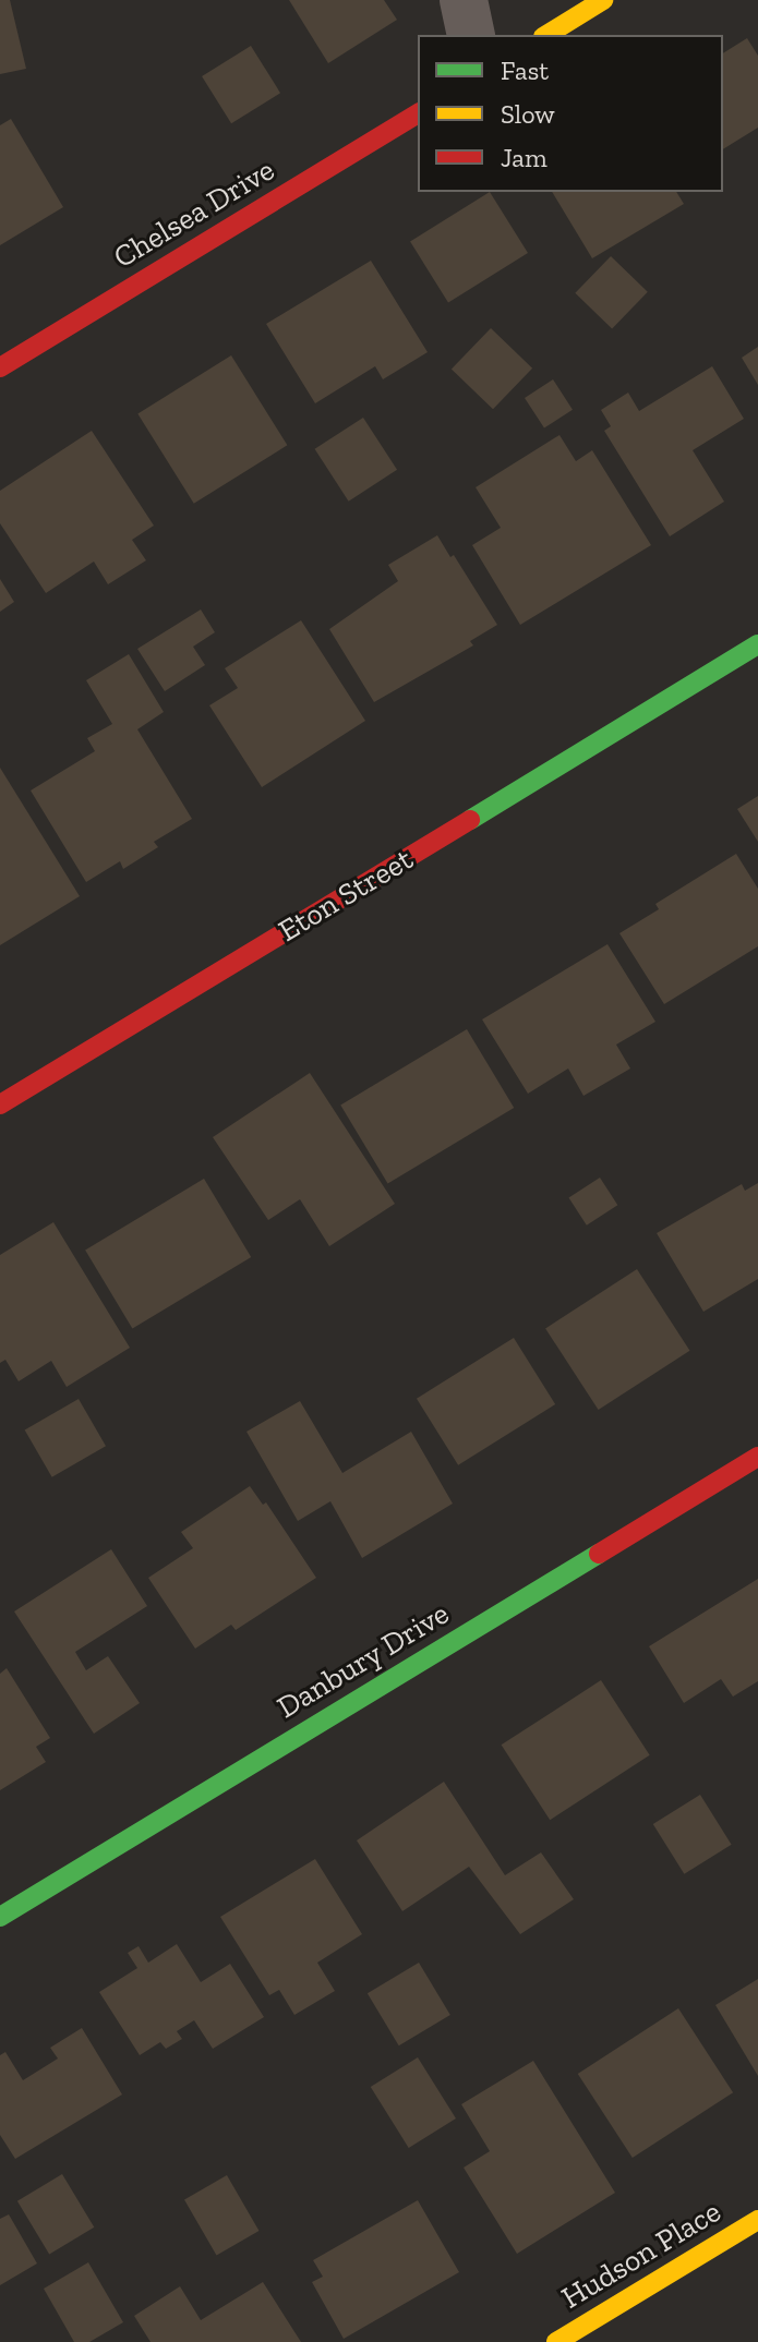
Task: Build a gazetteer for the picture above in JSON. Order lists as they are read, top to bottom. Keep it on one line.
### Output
{"streets":{"street":["Chelsea Drive","Eton Street","Danbury Drive","Hudson Place"]},"legend":["Fast","Slow","Jam"]}
